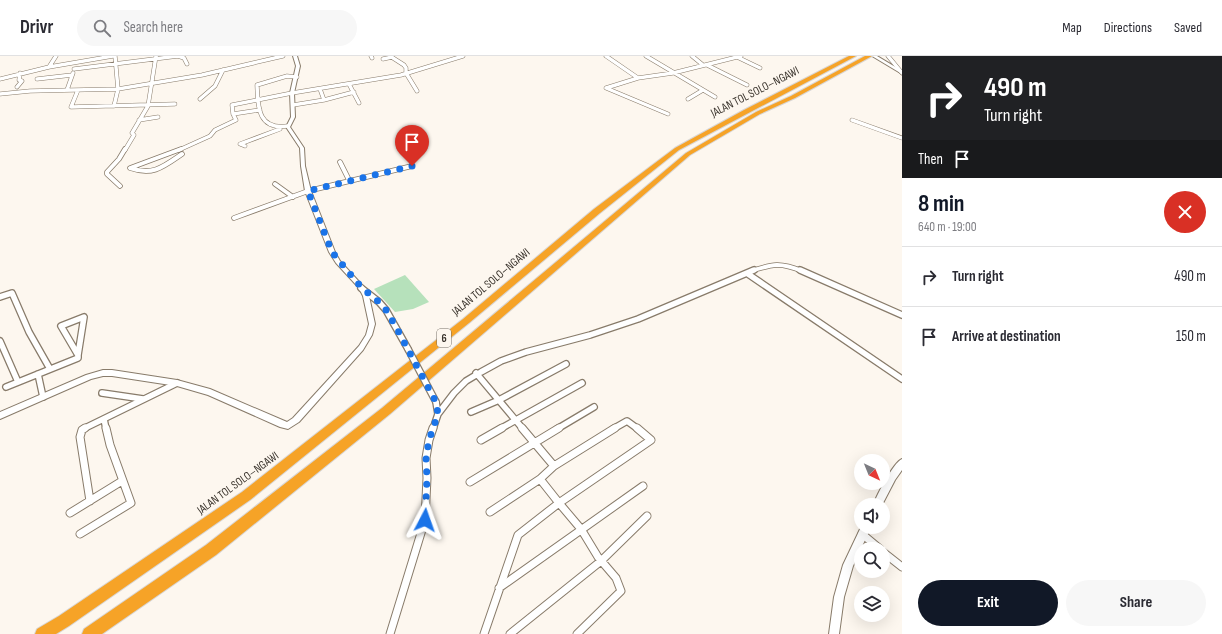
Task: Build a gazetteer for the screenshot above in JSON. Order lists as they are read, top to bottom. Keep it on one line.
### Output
{"streets":{"highway":["JALAN TOL SOLO–NGAWI","6"]},"north":"bottom right","page":{"header":"Drivr","search":"Search here","nav":["Map","Directions","Saved"],"turn":["490 m","Turn right"],"then":"Then","heading":["8 min","640 m · 19:00"],"list":[{"name":"Turn right","value":"490 m"},{"name":"Arrive at destination","value":"150 m"}],"buttons":["Exit","Share"]}}
